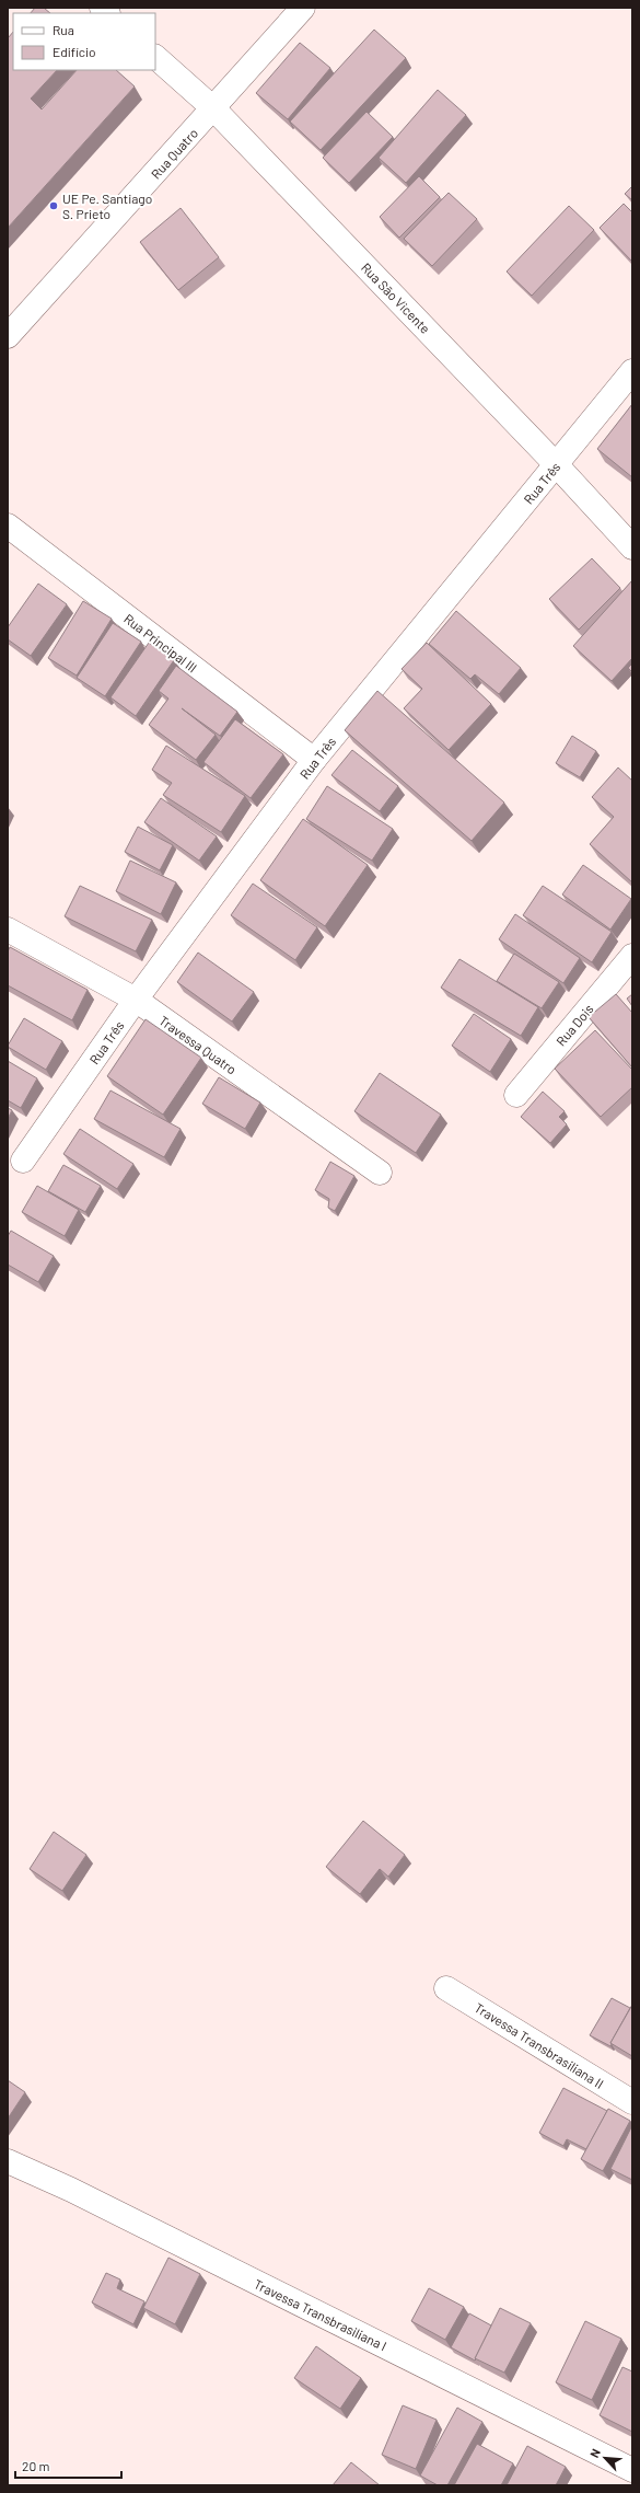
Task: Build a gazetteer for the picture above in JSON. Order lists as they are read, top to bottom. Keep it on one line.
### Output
{"streets":{"street":["Rua Quatro","Rua São Vicente","Rua Três","Rua Principal III","Rua Dois","Travessa Quatro","Travessa Transbrasiliana II","Travessa Transbrasiliana I"]},"crossings":[["Rua Quatro","Rua São Vicente"],["Rua São Vicente","Rua Três"],["Rua Três","Rua Principal III"],["Rua Três","Travessa Quatro"]],"places":["UE Pe. Santiago S. Prieto"],"legend":["Rua","Edifício"],"scale_bar":"20 m","north":"top left"}
